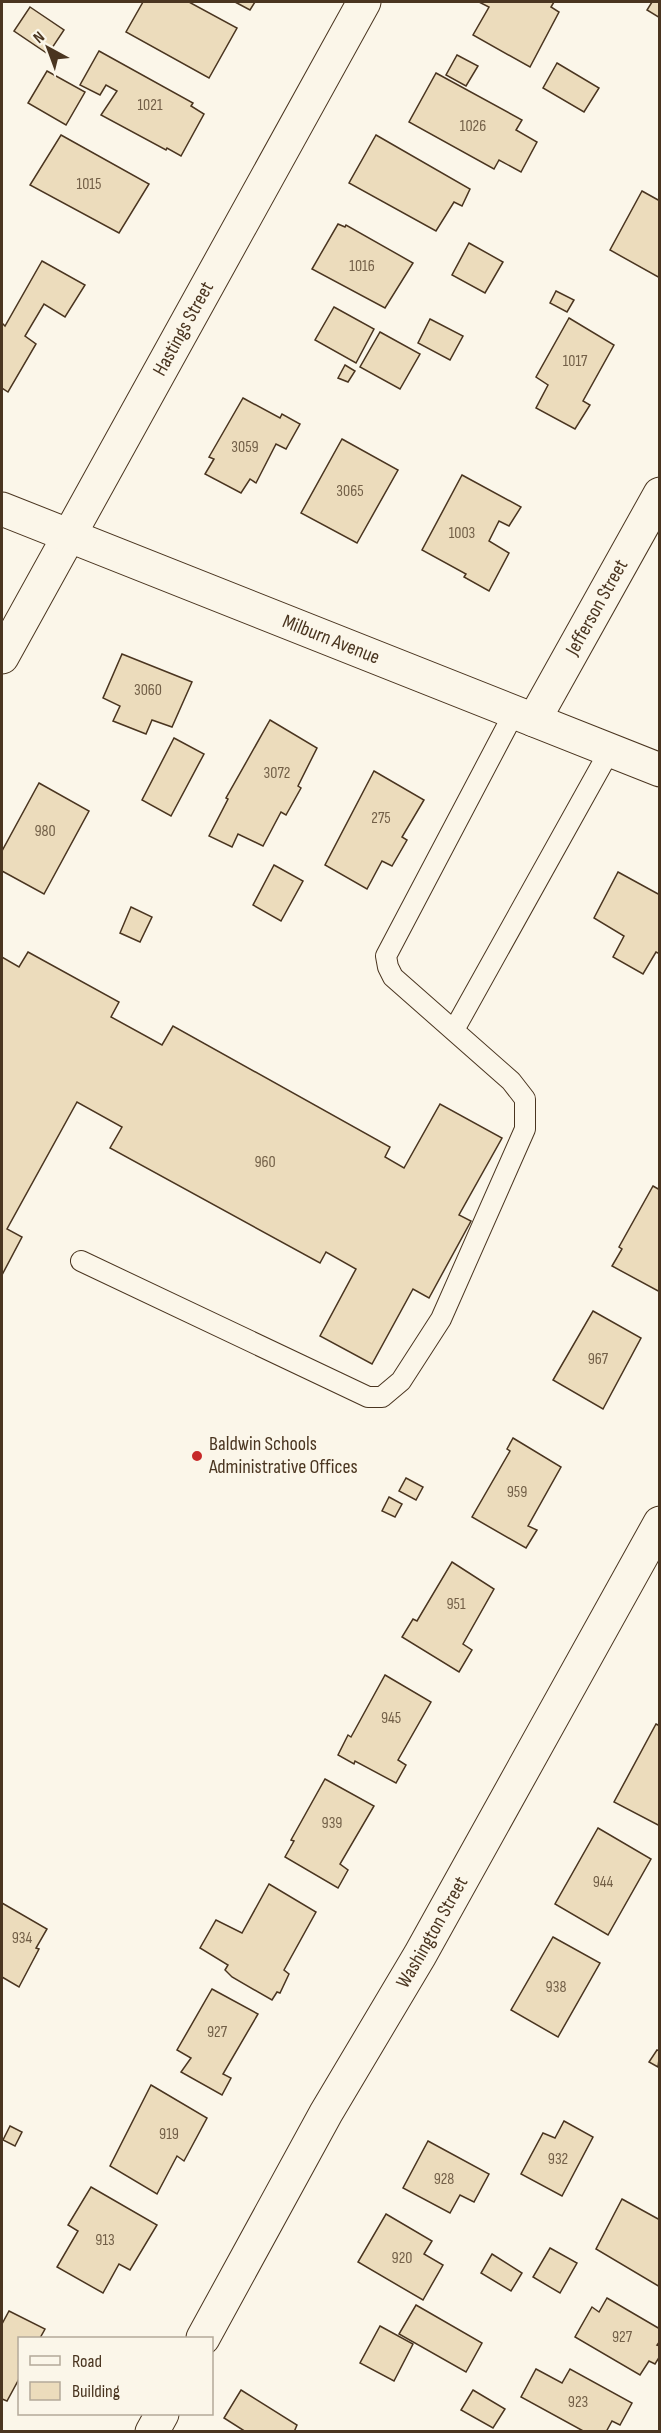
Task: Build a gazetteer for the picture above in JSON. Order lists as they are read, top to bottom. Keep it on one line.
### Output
{"streets":{"street":["Hastings Street","Jefferson Street","Milburn Avenue","Washington Street"]},"crossings":[["Hastings Street","Milburn Avenue"],["Jefferson Street","Milburn Avenue"]],"places":["Baldwin Schools Administrative Offices"],"house_numbers":["1021","1026","1015","1016","1017","3059","3065","1003","3060","3072","275","980","960","967","959","951","945","939","944","934","938","927","919","932","928","913","920","927","923"],"legend":["Road","Building"],"north":"top left"}
